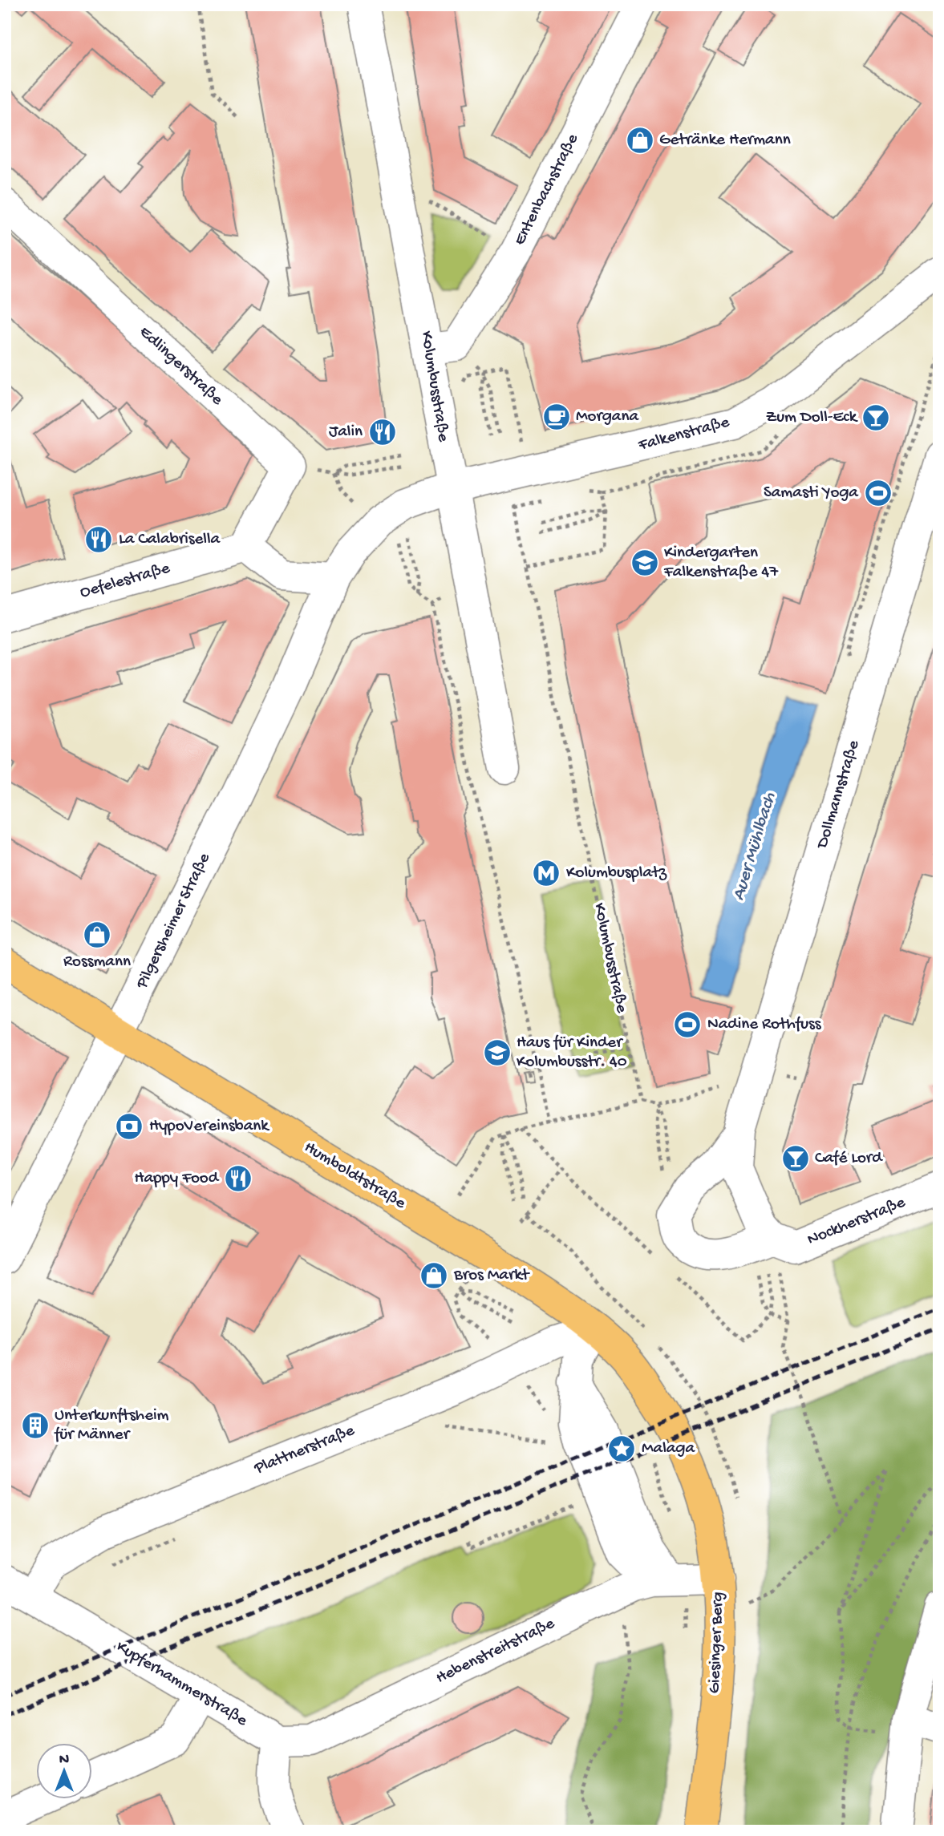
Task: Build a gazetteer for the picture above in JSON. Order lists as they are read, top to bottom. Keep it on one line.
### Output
{"streets":{"main road":["Humboldtstraße","Giesinger Berg"],"street":["Entenbachstraße","Edlingerstraße","Kolumbusstraße","Falkenstraße","Oefelestraße","Dollmannstraße","Pilgersheimer Straße","Nockherstraße","Plattnerstraße","Hebenstreitstraße","Kupferhammerstraße"]},"crossings":[["Entenbachstraße","Kolumbusstraße"],["Edlingerstraße","Oefelestraße"],["Kolumbusstraße","Falkenstraße"],["Falkenstraße","Pilgersheimer Straße"],["Dollmannstraße","Nockherstraße"],["Pilgersheimer Straße","Humboldtstraße"],["Humboldtstraße","Plattnerstraße"],["Humboldtstraße","Giesinger Berg"],["Plattnerstraße","Kupferhammerstraße"],["Giesinger Berg","Hebenstreitstraße"],["Hebenstreitstraße","Kupferhammerstraße"]],"water":["Auer Mühlbach"],"places":{"shop":["Getränke Hermann","Rossmann","Bros Markt"],"cafe":["Morgana"],"bar":["Zum Doll-Eck","Café Lord"],"restaurant":["Jalin","La Calabrisella","Happy Food"],"sports":["Samasti Yoga","Nadine Rothfuss"],"school or university":["Kindergarten Falkenstraße 47","Haus für Kinder Kolumbusstr. 40"],"metro station":["Kolumbusplatz"],"bank":["HypoVereinsbank"],"building":["Unterkunftsheim für Männer"],"place":["Malaga"]},"north":"top"}
